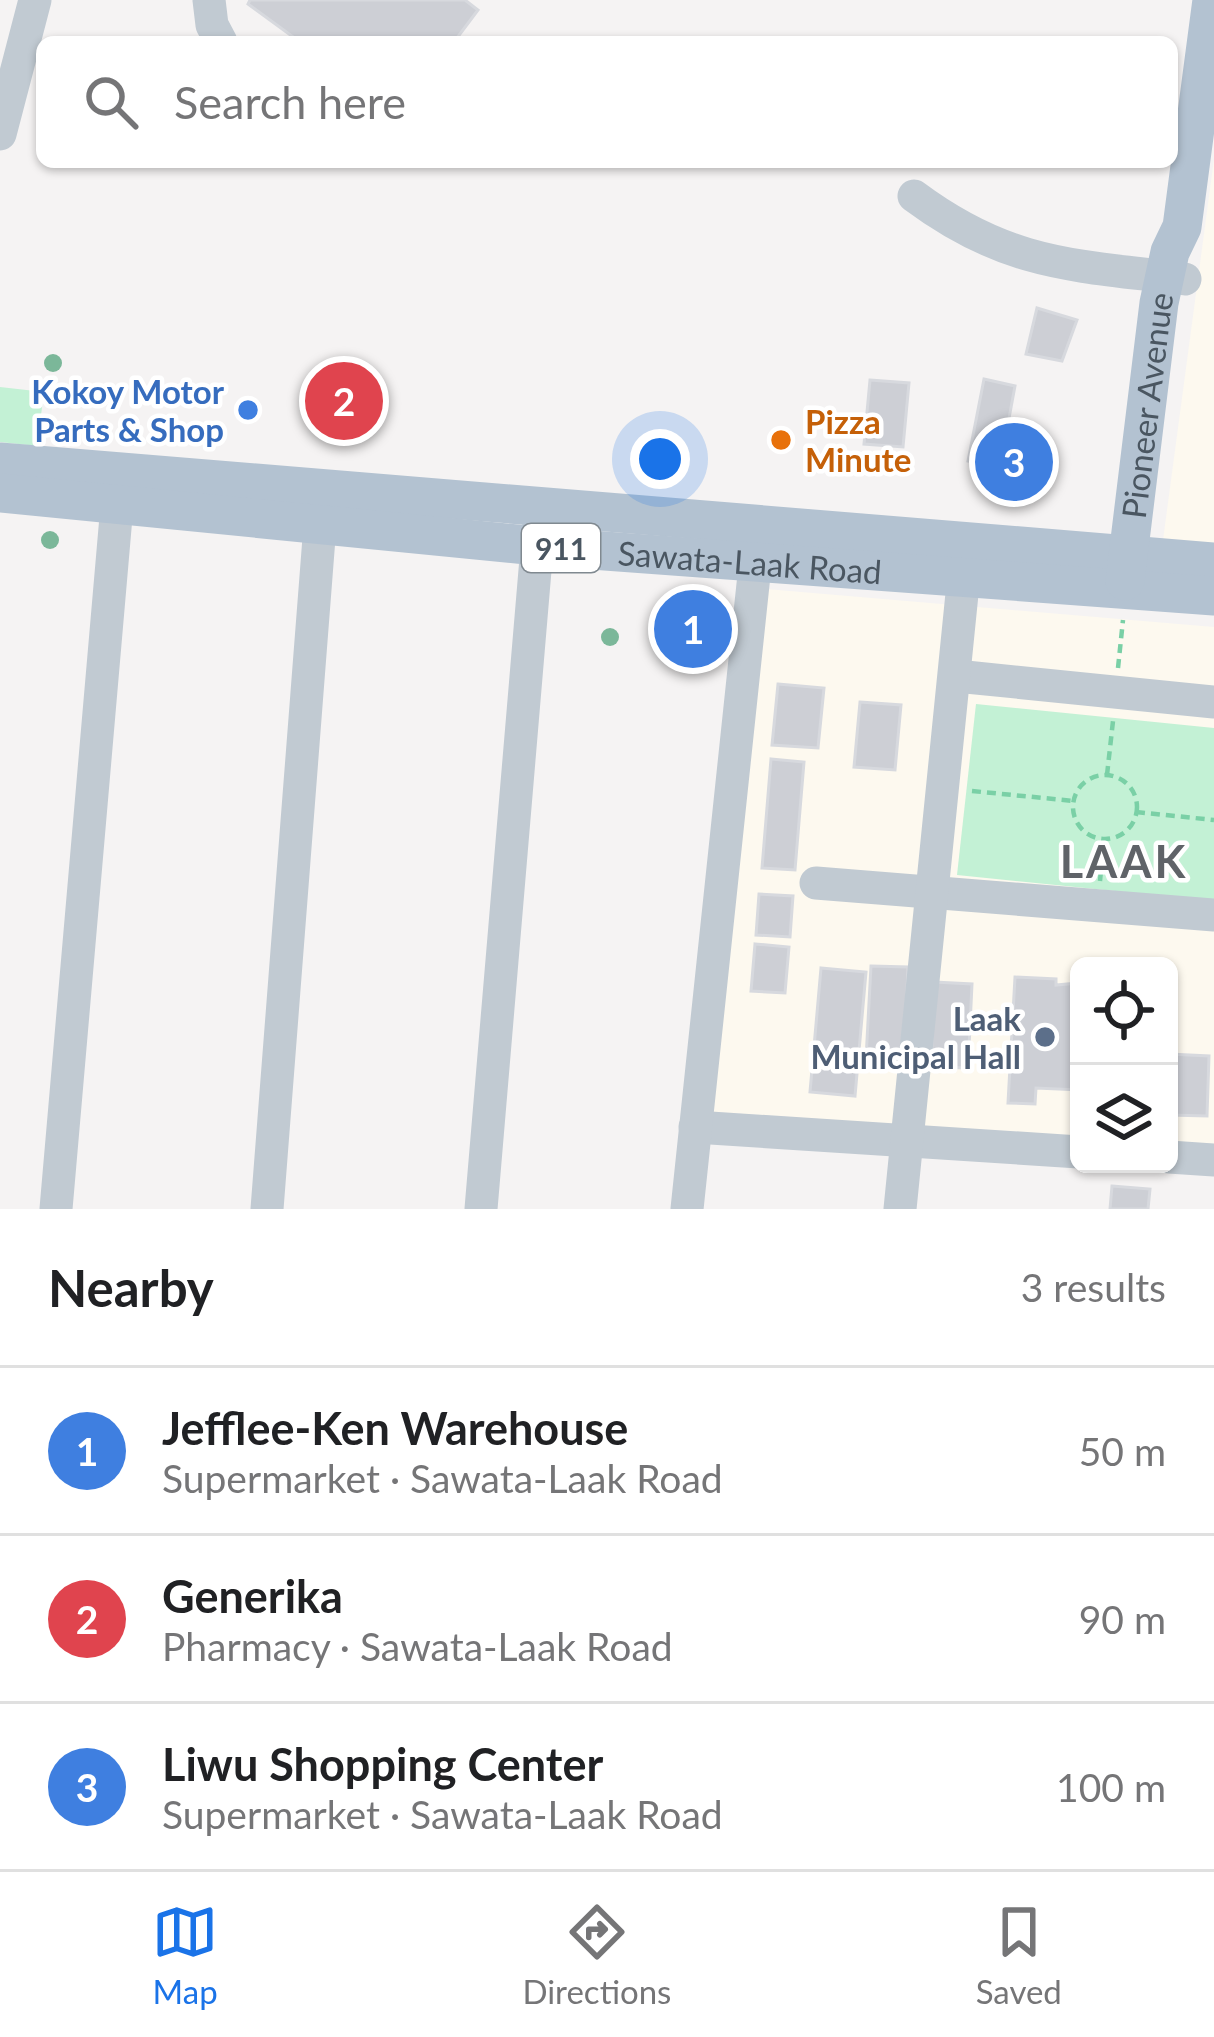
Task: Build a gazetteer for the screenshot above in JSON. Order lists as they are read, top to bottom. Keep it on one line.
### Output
{"streets":{"main road":["Pioneer Avenue","911","Sawata-Laak Road"]},"crossings":[["Pioneer Avenue","Sawata-Laak Road"]],"districts":["LAAK"],"places":["Kokoy Motor Parts & Shop","Pizza Minute","Laak Municipal Hall"],"page":{"search":"Search here","pins":["2","3","1"],"heading":["Nearby","3 results"],"list":[{"mark":"1","name":"Jefflee-Ken Warehouse","note":"Supermarket · Sawata-Laak Road","value":"50 m"},{"mark":"2","name":"Generika","note":"Pharmacy · Sawata-Laak Road","value":"90 m"},{"mark":"3","name":"Liwu Shopping Center","note":"Supermarket · Sawata-Laak Road","value":"100 m"}],"nav":["Map","Directions","Saved"]}}
